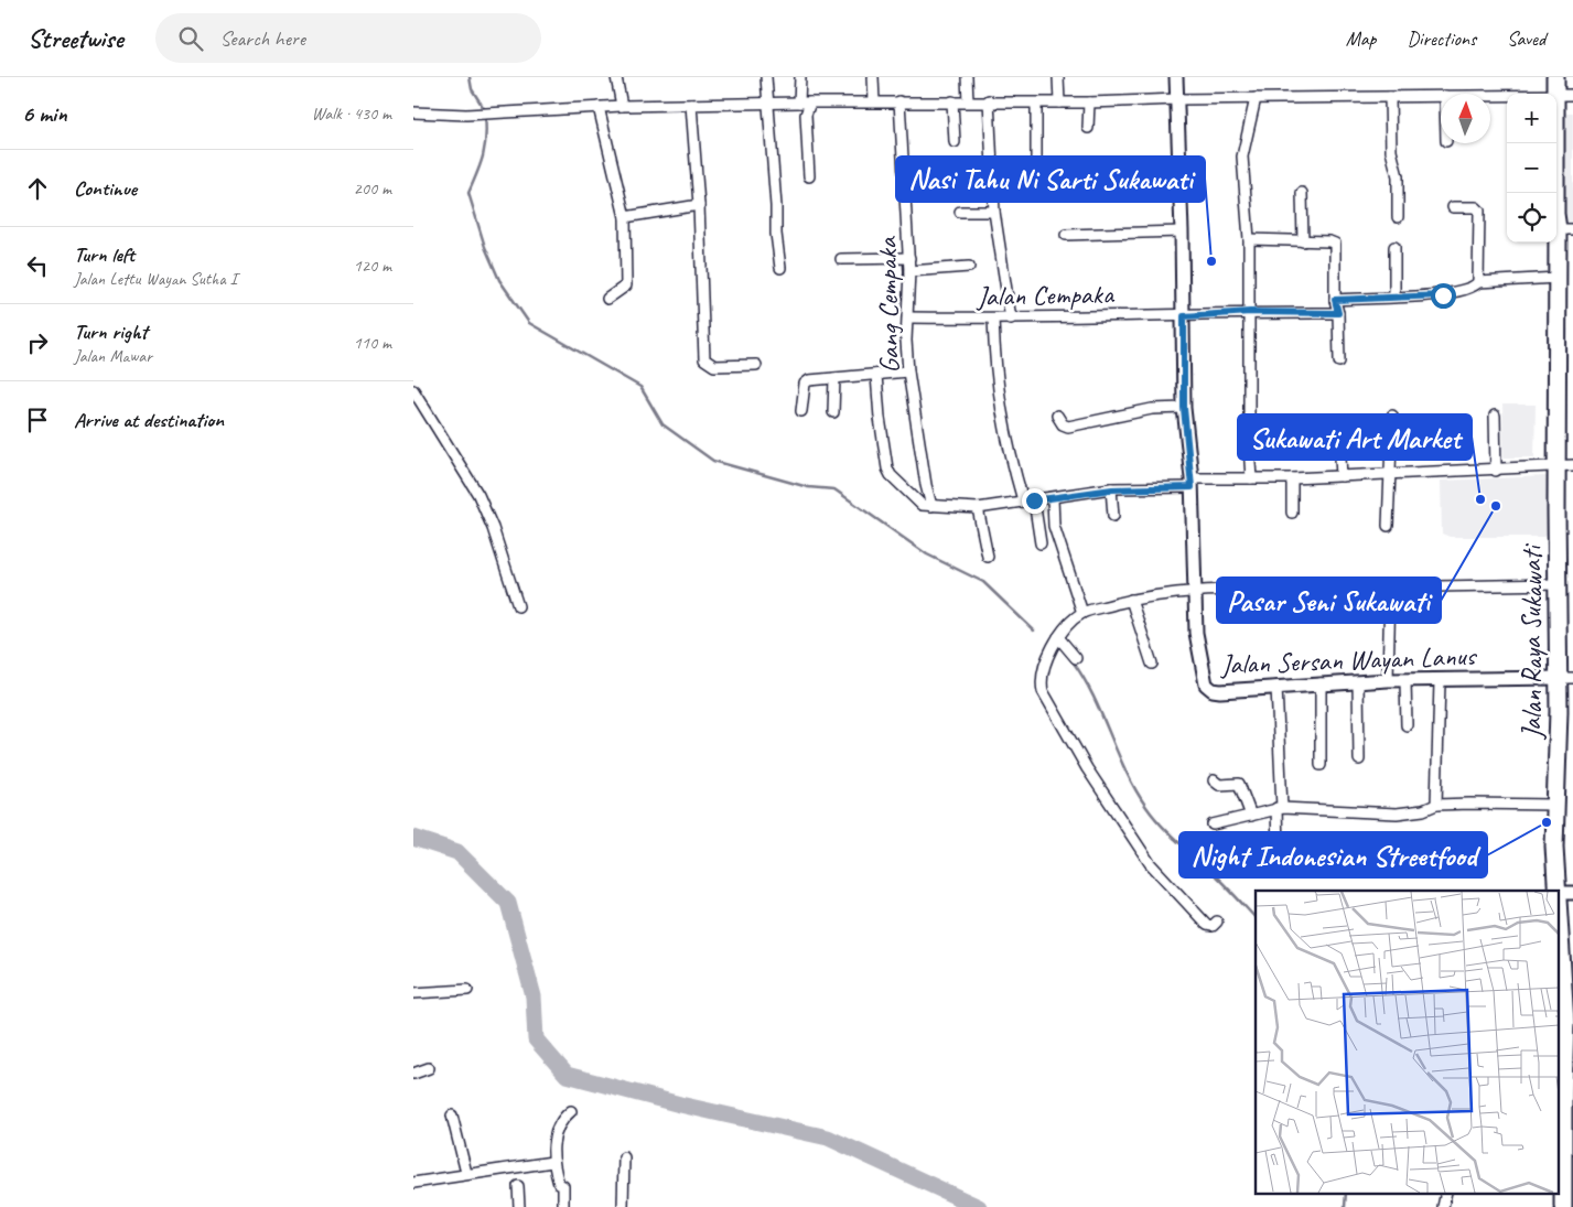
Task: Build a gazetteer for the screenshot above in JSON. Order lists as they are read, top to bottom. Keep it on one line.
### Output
{"streets":{"highway":["Jalan Raya Sukawati"],"street":["Jalan Cempaka","Gang Cempaka","Jalan Sersan Wayan Lanus"]},"crossings":[["Jalan Cempaka","Gang Cempaka"],["Jalan Cempaka","Jalan Sersan Wayan Lanus"],["Jalan Raya Sukawati","Jalan Sersan Wayan Lanus"]],"places":["Nasi Tahu Ni Sarti Sukawati","Sukawati Art Market","Pasar Seni Sukawati","Night Indonesian Streetfood"],"north":"top","page":{"header":"Streetwise","search":"Search here","nav":["Map","Directions","Saved"],"heading":["6 min","Walk · 430 m"],"map_buttons":["+","−"],"list":[["Continue","200 m"],["Turn left","Jalan Lettu Wayan Sutha I","120 m"],["Turn right","Jalan Mawar","110 m"],"Arrive at destination"]}}
